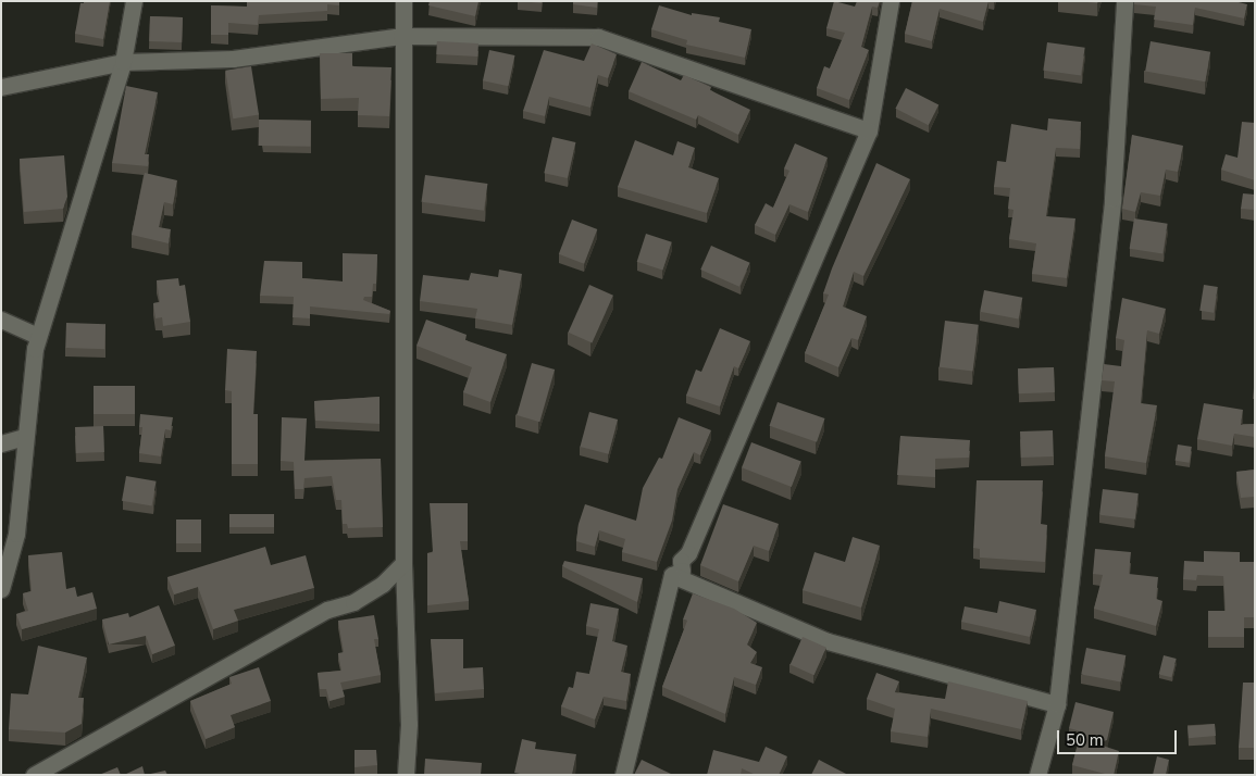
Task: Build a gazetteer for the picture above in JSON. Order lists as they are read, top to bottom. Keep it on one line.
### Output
{"scale_bar":"50 m"}
